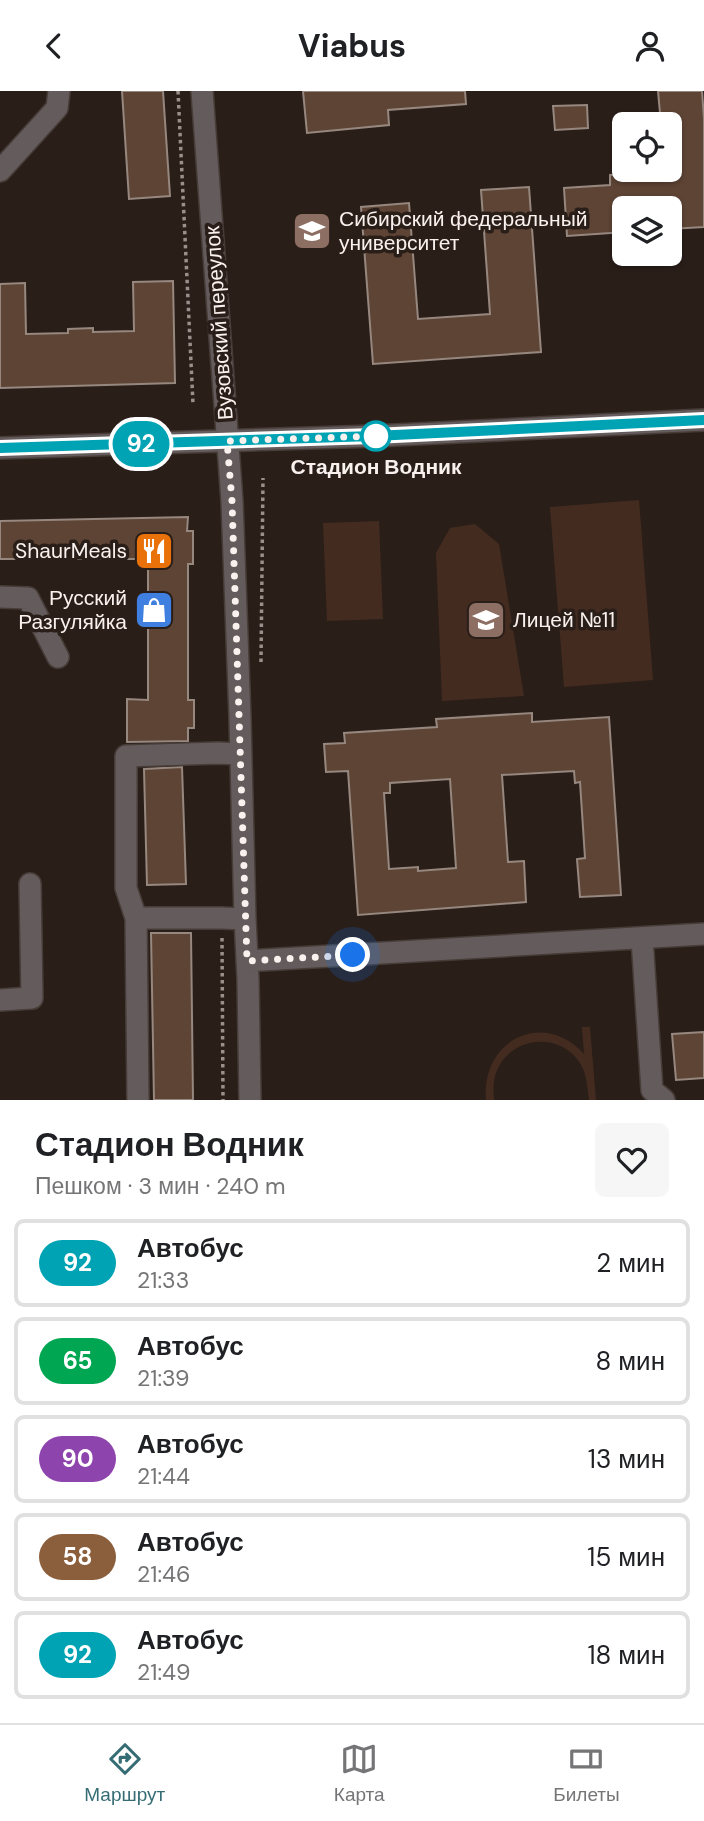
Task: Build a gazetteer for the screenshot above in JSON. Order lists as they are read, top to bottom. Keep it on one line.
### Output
{"streets":{"street":["Вузовский переулок"]},"places":{"school or university":["Сибирский федеральный университет","Лицей №11"],"other":["Стадион Водник"],"restaurant":["ShаurMeals"],"shop":["Русский Разгуляйка"]},"lines":["bus line 92"],"page":{"header":"Viabus","on_map":"92","heading":["Стадион Водник","Пешком · 3 мин · 240 m"],"list":[{"mark":"92","name":"Автобус","note":"21:33","value":"2 мин"},{"mark":"65","name":"Автобус","note":"21:39","value":"8 мин"},{"mark":"90","name":"Автобус","note":"21:44","value":"13 мин"},{"mark":"58","name":"Автобус","note":"21:46","value":"15 мин"},{"mark":"92","name":"Автобус","note":"21:49","value":"18 мин"}],"tabs":["Маршрут","Карта","Билеты"]}}
